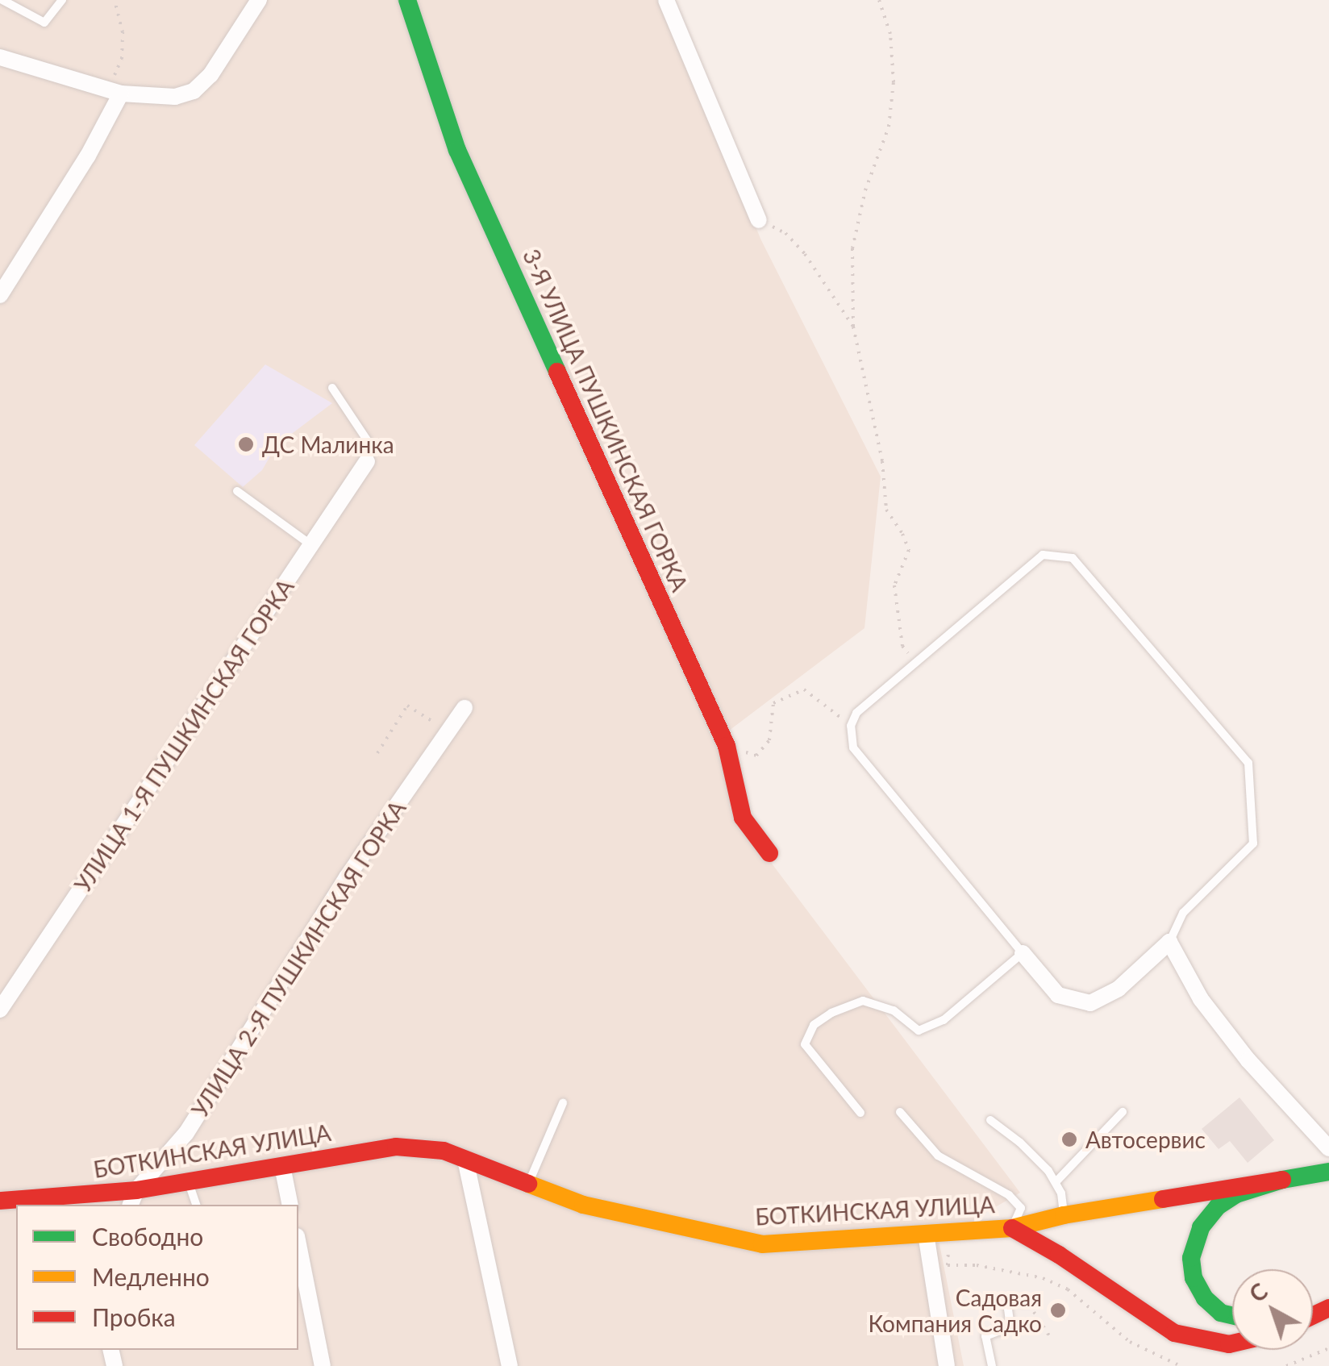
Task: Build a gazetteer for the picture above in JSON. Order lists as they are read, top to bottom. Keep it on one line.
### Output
{"streets":{"street":["3-Я УЛИЦА ПУШКИНСКАЯ ГОРКА","УЛИЦА 1-Я ПУШКИНСКАЯ ГОРКА","УЛИЦА 2-Я ПУШКИНСКАЯ ГОРКА","БОТКИНСКАЯ УЛИЦА"]},"crossings":[["УЛИЦА 2-Я ПУШКИНСКАЯ ГОРКА","БОТКИНСКАЯ УЛИЦА"]],"places":["ДС Малинка","Автосервис","Садовая Компания Садко"],"legend":["Свободно","Медленно","Пробка"],"north":"top left"}
